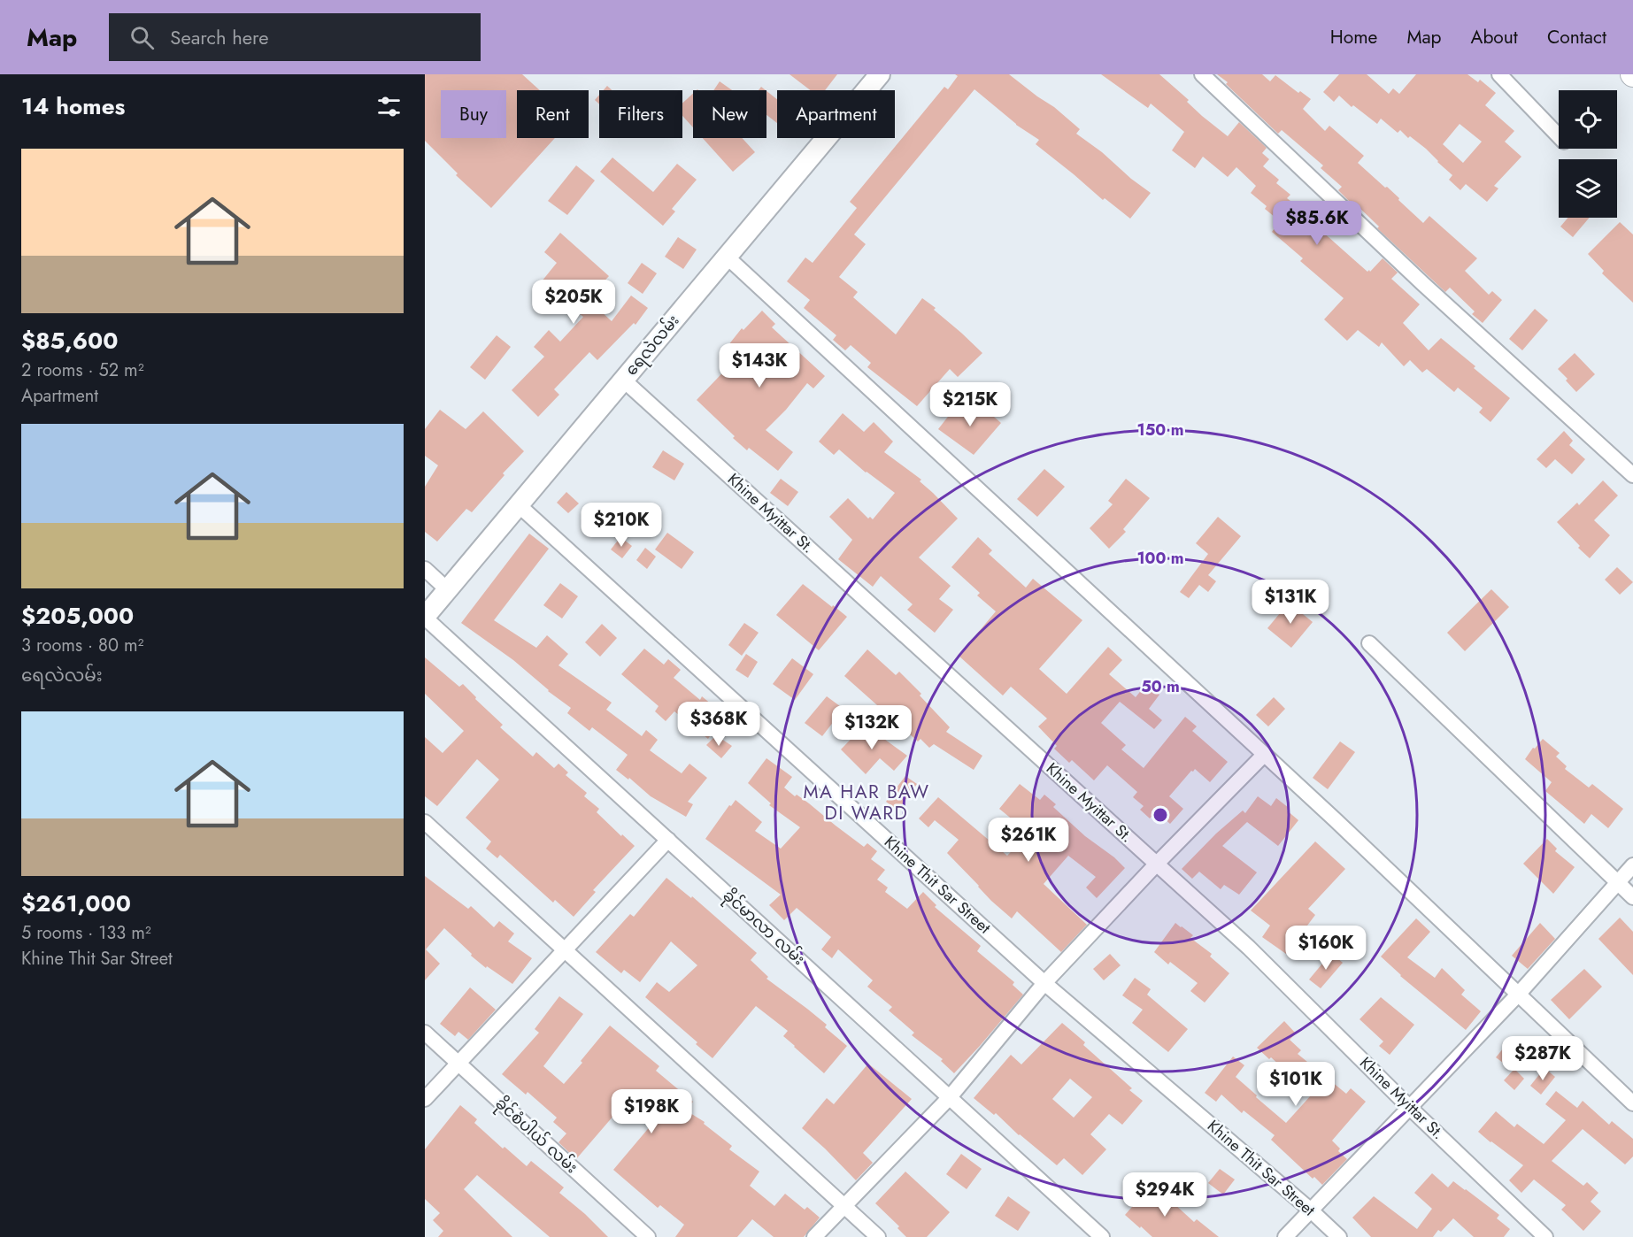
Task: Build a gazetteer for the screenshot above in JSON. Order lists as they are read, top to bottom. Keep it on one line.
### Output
{"streets":{"main road":["ရေလဲလမ်း"],"street":["Khine Myittar St.","Khine Thit Sar Street","ခိုင်မာလာ လမ်း","ခိုင်စံပါယ် လမ်း"]},"crossings":[["ရေလဲလမ်း","Khine Myittar St."],["ရေလဲလမ်း","Khine Thit Sar Street"],["ရေလဲလမ်း","ခိုင်မာလာ လမ်း"]],"districts":["MA HAR BAW DI WARD"],"page":{"header":"Map","search":"Search here","nav":["Home","Map","About","Contact"],"heading":"14 homes","chip":["Buy","Rent","Filters","New","Apartment"],"list":[{"name":"$85,600","note":"2 rooms · 52 m² · Apartment"},{"name":"$205,000","note":"3 rooms · 80 m² · ရေလဲလမ်း"},{"name":"$261,000","note":"5 rooms · 133 m² · Khine Thit Sar Street"}],"price":["$85.6K","$205K","$143K","$215K","$210K","$131K","$368K","$132K","$261K","$160K","$287K","$101K","$198K","$294K"]},"rings":["150 m","100 m","50 m"]}
